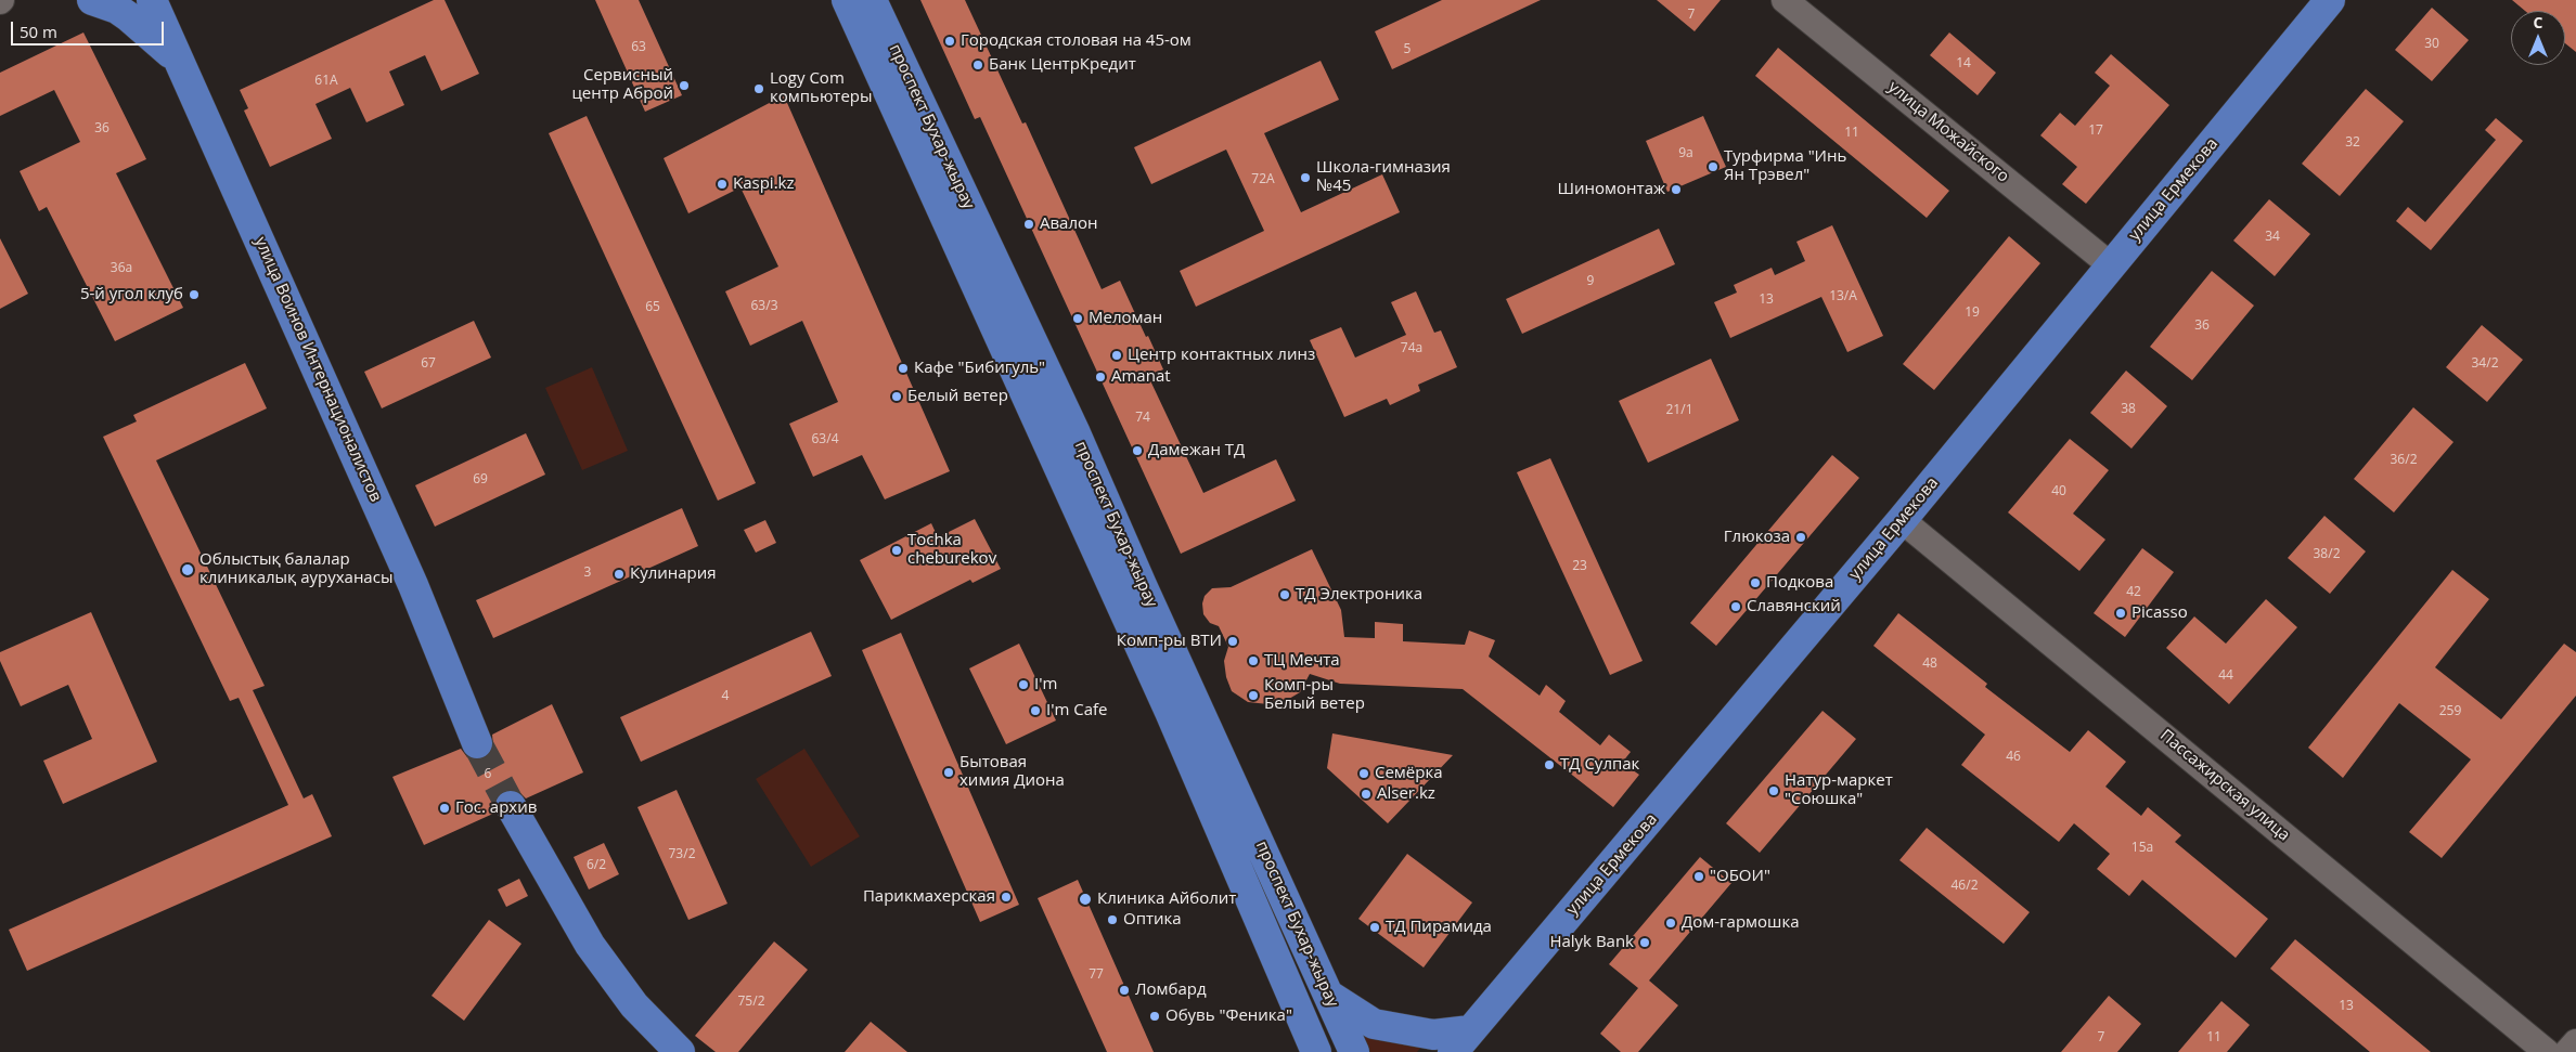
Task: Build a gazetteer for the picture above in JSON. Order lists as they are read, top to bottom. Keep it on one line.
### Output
{"streets":{"main road":["проспект Бухар-жырау","улица Ермекова","улица Воинов Интернационалистов"],"street":["улица Можайского","Пассажирская улица"]},"crossings":[["улица Можайского","улица Ермекова"],["улица Ермекова","Пассажирская улица"]],"places":["Городская столовая на 45-ом","Банк ЦентрКредит","Сервисный центр Аброй","Logy Com компьютеры","Турфирма \"Инь Ян Трэвел\"","Школа-гимназия №45","Kaspi.kz","Шиномонтаж","Авалон","5-й угол клуб","Меломан","Центр контактных линз","Кафе \"Бибигуль\"","Amanat","Белый ветер","Дамежан ТД","Глюкоза","Tochka cheburekov","Облыстық балалар клиникалық ауруханасы","Кулинария","Подкова","ТД Электроника","Славянский","Picasso","Комп-ры ВТИ","ТЦ Мечта","I'm","Комп-ры Белый ветер","I'm Cafe","ТД Сулпак","Бытовая химия Диона","Семёрка","Натур-маркет \"Союшка\"","Alser.kz","Гос. архив","\"ОБОИ\"","Парикмахерская","Клиника Айболит","Оптика","Дом-гармошка","ТД Пирамида","Halyk Bank","Ломбард","Обувь \"Феника\""],"house_numbers":["7","30","63","5","14","61А","36","17","11","32","9а","72А","34","36а","9","13/А","13","63/3","65","19","36","74а","67","34/2","38","21/1","74","63/4","36/2","69","40","38/2","23","3","42","48","44","4","259","46","6","15а","73/2","6/2","46/2","77","75/2","13","7","11"],"scale_bar":"50 m","north":"top"}
